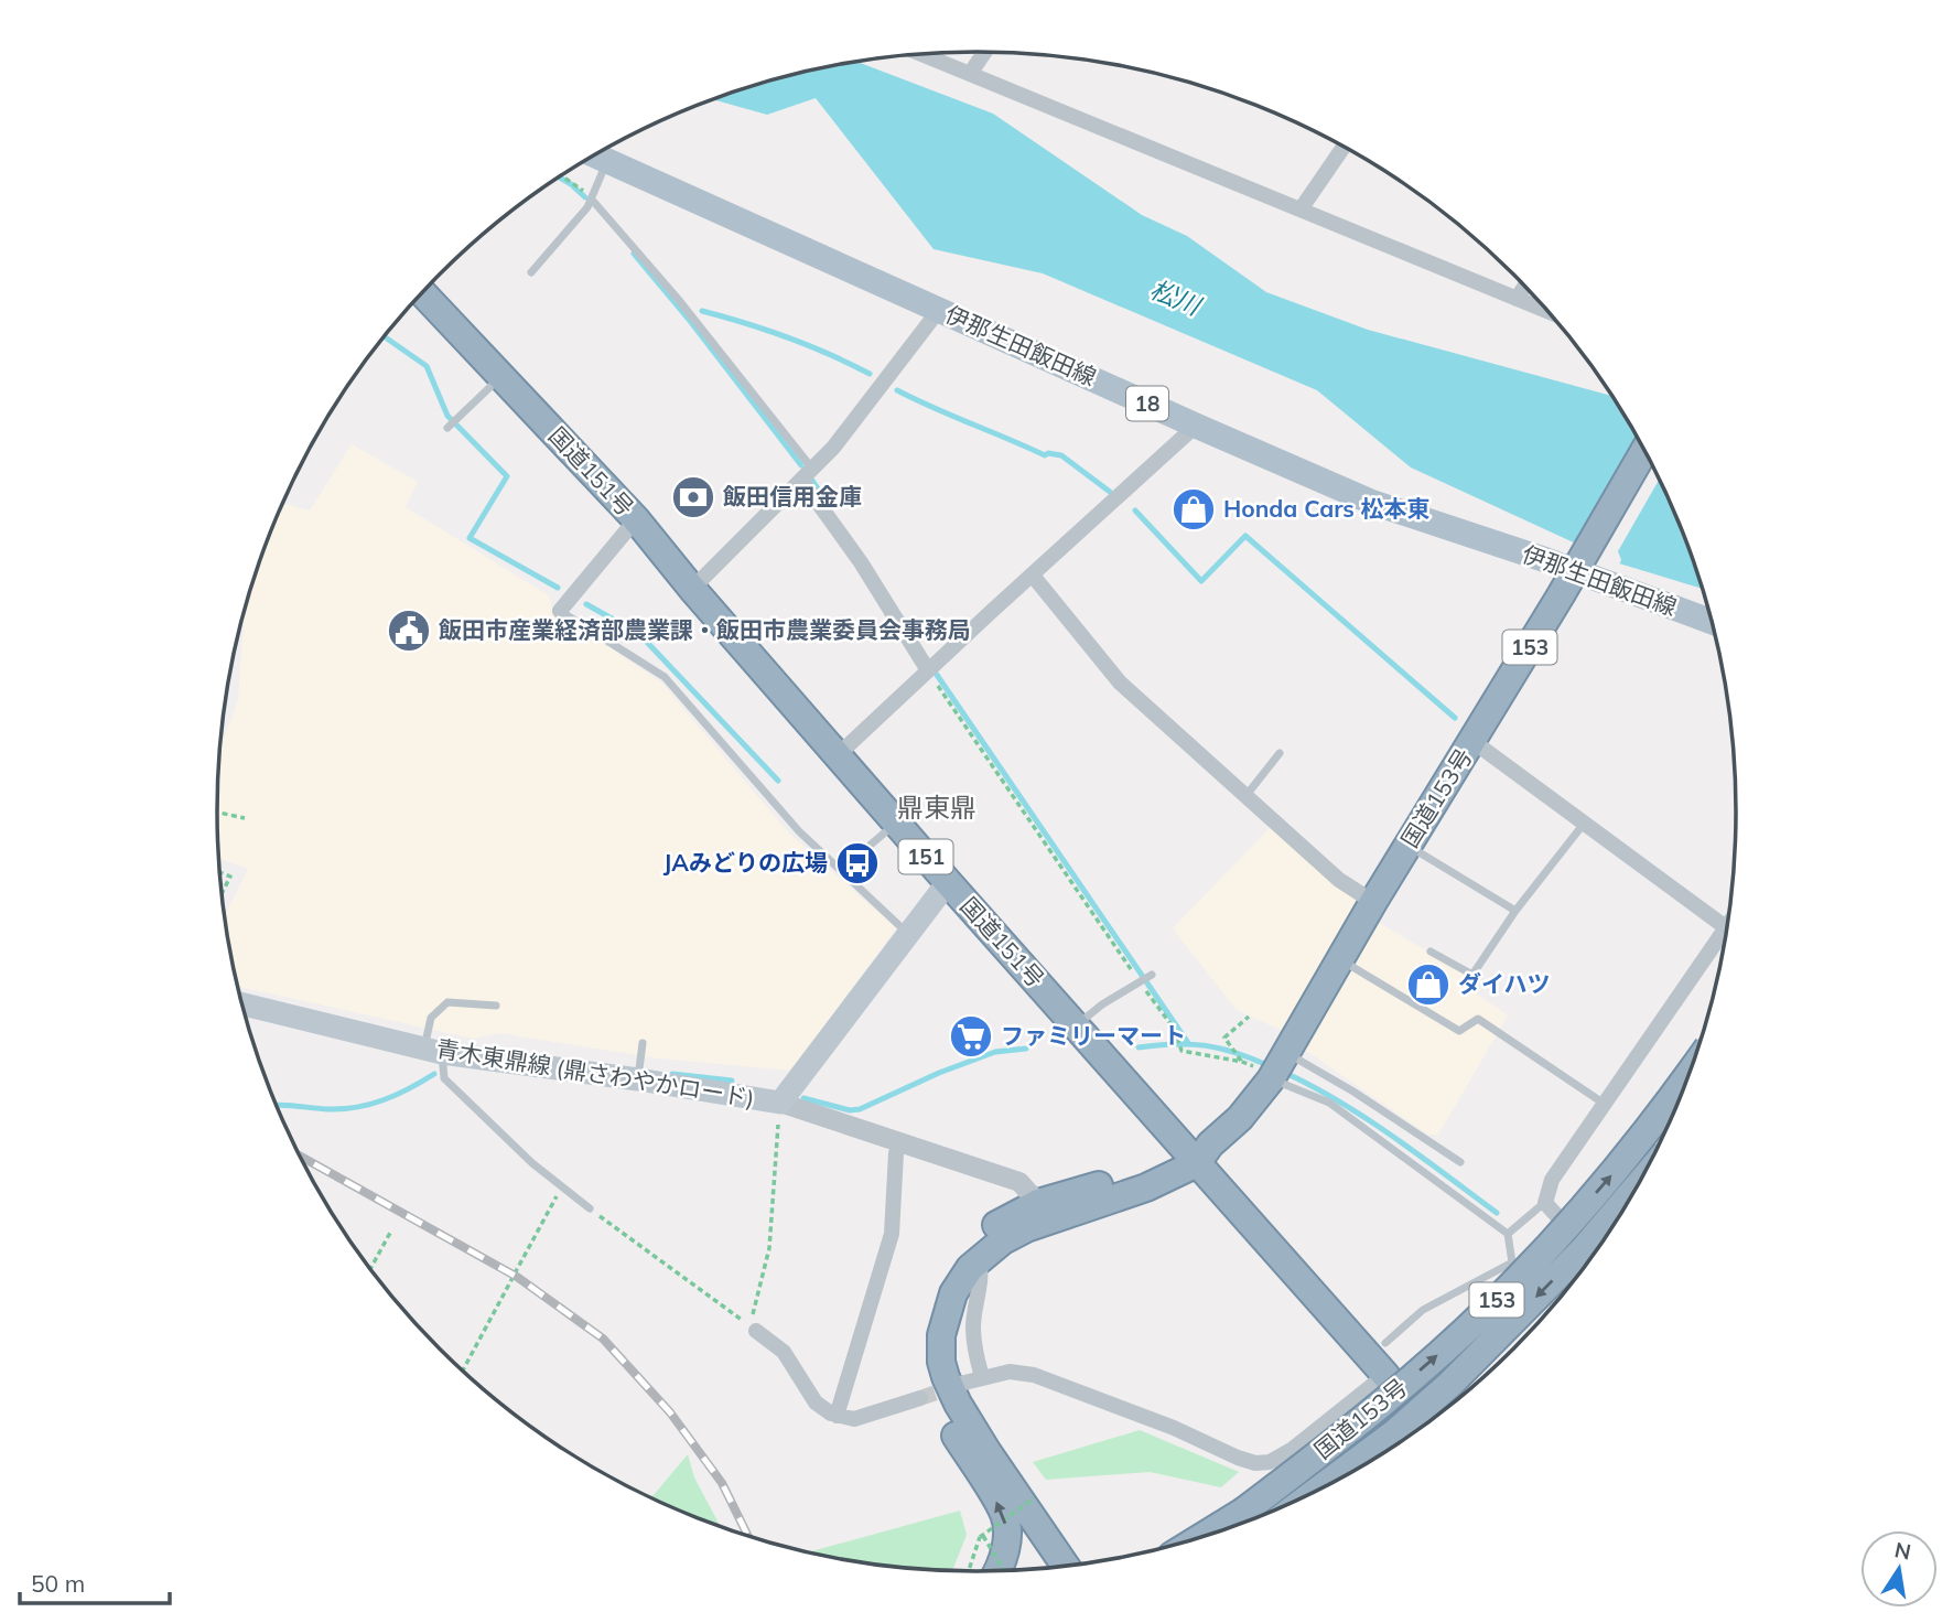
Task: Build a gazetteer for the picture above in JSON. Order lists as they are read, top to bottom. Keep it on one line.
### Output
{"streets":{"highway":["国道151号","153","国道153号","151"],"main road":["伊那生田飯田線","18","青木東鼎線 (鼎さわやかロード)"]},"crossings":[["伊那生田飯田線","国道153号"],["国道151号","153"],["国道151号","国道153号"],["国道151号","青木東鼎線 (鼎さわやかロード)"],["153","国道153号"]],"districts":["鼎東鼎"],"water":["松川"],"places":{"bank":["飯田信用金庫"],"shop":["Honda Cars 松本東","ダイハツ"],"public building":["飯田市産業経済部農業課・飯田市農業委員会事務局"],"bus stop":["JAみどりの広場"],"supermarket":["ファミリーマート"]},"scale_bar":"50 m","north":"top"}
